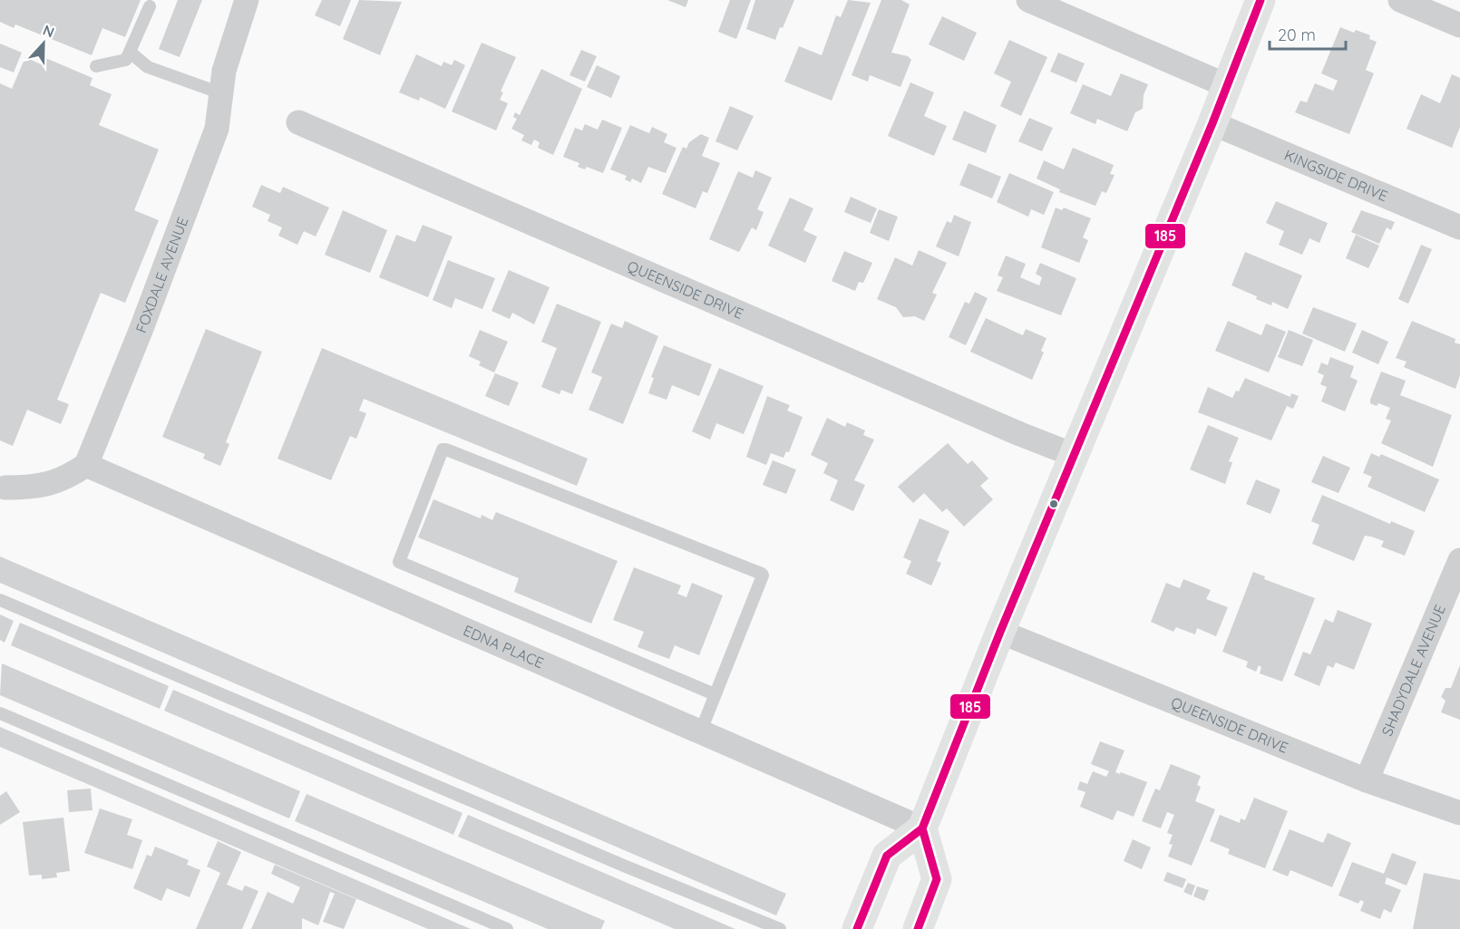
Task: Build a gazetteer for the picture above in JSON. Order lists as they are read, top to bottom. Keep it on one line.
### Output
{"streets":{"street":["KINGSIDE DRIVE","FOXDALE AVENUE","QUEENSIDE DRIVE","EDNA PLACE","SHADYDALE AVENUE"]},"crossings":[["FOXDALE AVENUE","EDNA PLACE"],["QUEENSIDE DRIVE","SHADYDALE AVENUE"]],"lines":["transit line 185"],"scale_bar":"20 m","north":"top"}
